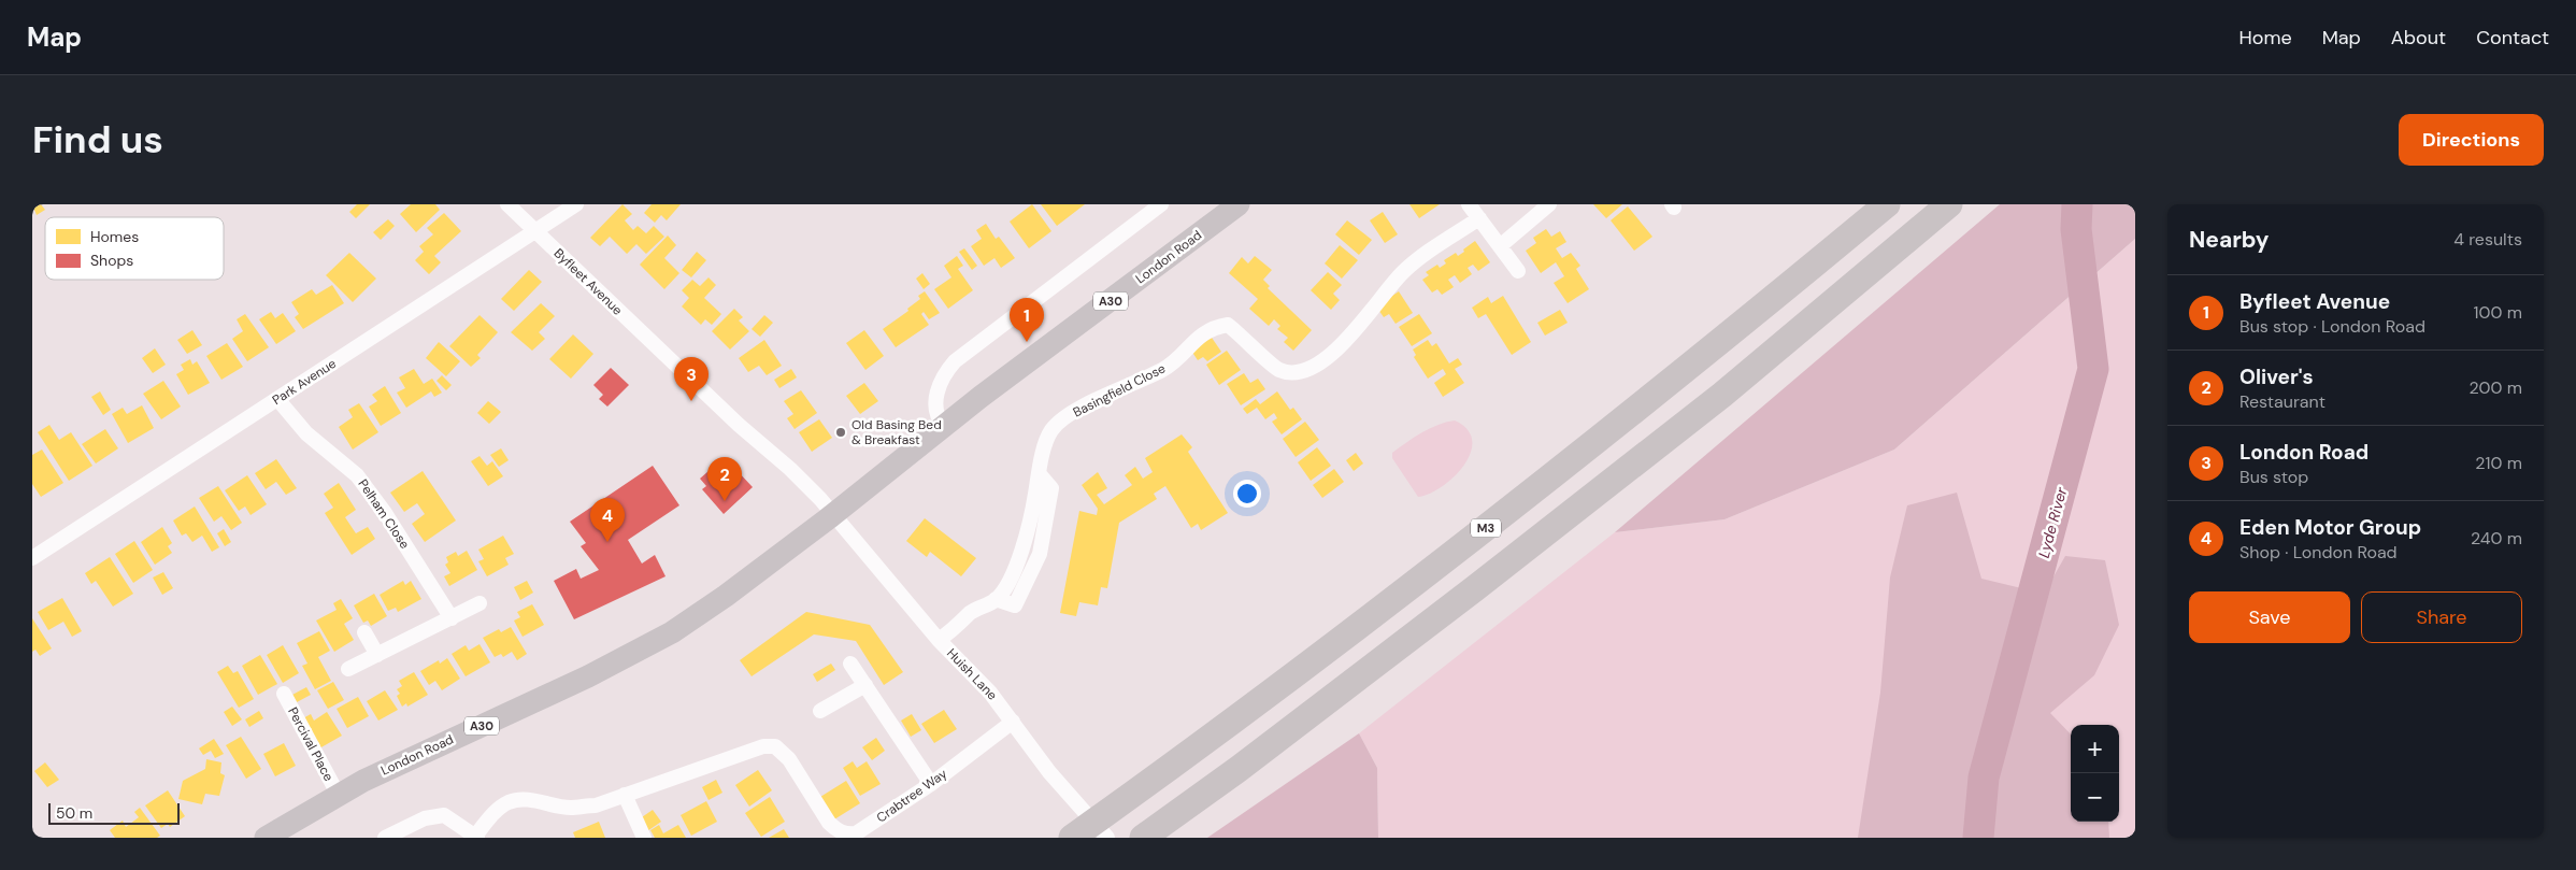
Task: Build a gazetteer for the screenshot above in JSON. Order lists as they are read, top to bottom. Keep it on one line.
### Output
{"streets":{"highway":["M3"],"main road":["London Road","A30"],"street":["Byfleet Avenue","Park Avenue","Basingfield Close","Pelham Close","Huish Lane","Percival Place","Crabtree Way"]},"crossings":[["London Road","Byfleet Avenue"],["London Road","Huish Lane"],["London Road","Percival Place"],["Byfleet Avenue","Park Avenue"],["Byfleet Avenue","Huish Lane"],["Park Avenue","Pelham Close"],["Basingfield Close","Huish Lane"],["Huish Lane","Crabtree Way"]],"water":["Lyde River"],"places":["Old Basing Bed & Breakfast"],"legend":["Homes","Shops"],"scale_bar":"50 m","page":{"header":"Map","nav":["Home","Map","About","Contact"],"buttons":["Directions",["Save","Share"]],"title":"Find us","heading":["Nearby","4 results"],"list":[{"mark":"1","name":"Byfleet Avenue","note":"Bus stop · London Road","value":"100 m"},{"mark":"2","name":"Oliver's","note":"Restaurant","value":"200 m"},{"mark":"3","name":"London Road","note":"Bus stop","value":"210 m"},{"mark":"4","name":"Eden Motor Group","note":"Shop · London Road","value":"240 m"}],"pins":["1","3","2","4"],"map_buttons":["+","−"],"scale":"50 m"}}
